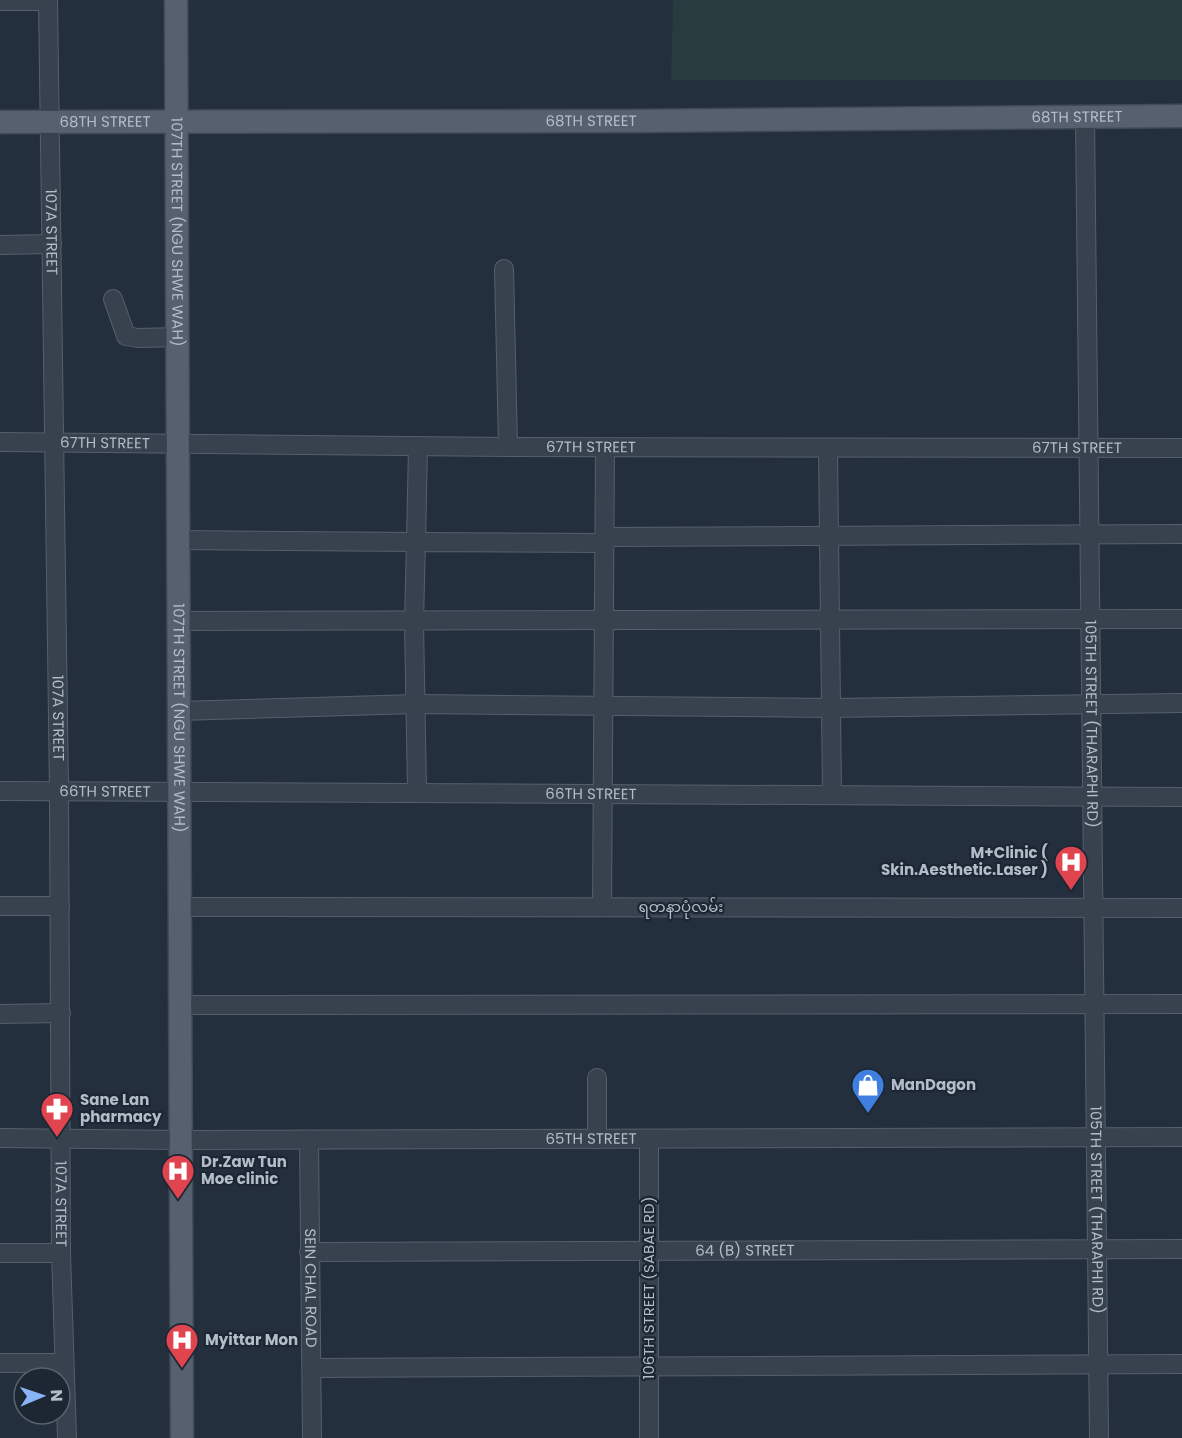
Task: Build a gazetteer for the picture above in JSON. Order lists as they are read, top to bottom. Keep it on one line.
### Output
{"streets":{"main road":["68TH STREET","107TH STREET (NGU SHWE WAH)"],"street":["107A STREET","67TH STREET","105TH STREET (THARAPHI RD)","66TH STREET","ရတနာပုံလမ်း","65TH STREET","64 (B) STREET","106TH STREET (SABAE RD)","SEIN CHAL ROAD"]},"crossings":[["68TH STREET","107A STREET"],["68TH STREET","107TH STREET (NGU SHWE WAH)"],["68TH STREET","105TH STREET (THARAPHI RD)"],["107A STREET","67TH STREET"],["107A STREET","66TH STREET"],["107A STREET","65TH STREET"],["107TH STREET (NGU SHWE WAH)","67TH STREET"],["107TH STREET (NGU SHWE WAH)","66TH STREET"],["107TH STREET (NGU SHWE WAH)","ရတနာပုံလမ်း"],["107TH STREET (NGU SHWE WAH)","65TH STREET"],["67TH STREET","105TH STREET (THARAPHI RD)"],["105TH STREET (THARAPHI RD)","66TH STREET"],["105TH STREET (THARAPHI RD)","ရတနာပုံလမ်း"],["105TH STREET (THARAPHI RD)","65TH STREET"],["105TH STREET (THARAPHI RD)","64 (B) STREET"],["65TH STREET","106TH STREET (SABAE RD)"],["65TH STREET","SEIN CHAL ROAD"],["64 (B) STREET","106TH STREET (SABAE RD)"],["64 (B) STREET","SEIN CHAL ROAD"]],"places":{"hospital":["M+Clinic ( Skin.Aesthetic.Laser )","Dr.Zaw Tun Moe clinic","Myittar Mon"],"shop":["ManDagon"],"pharmacy":["Sane Lan pharmacy"]},"north":"right"}
